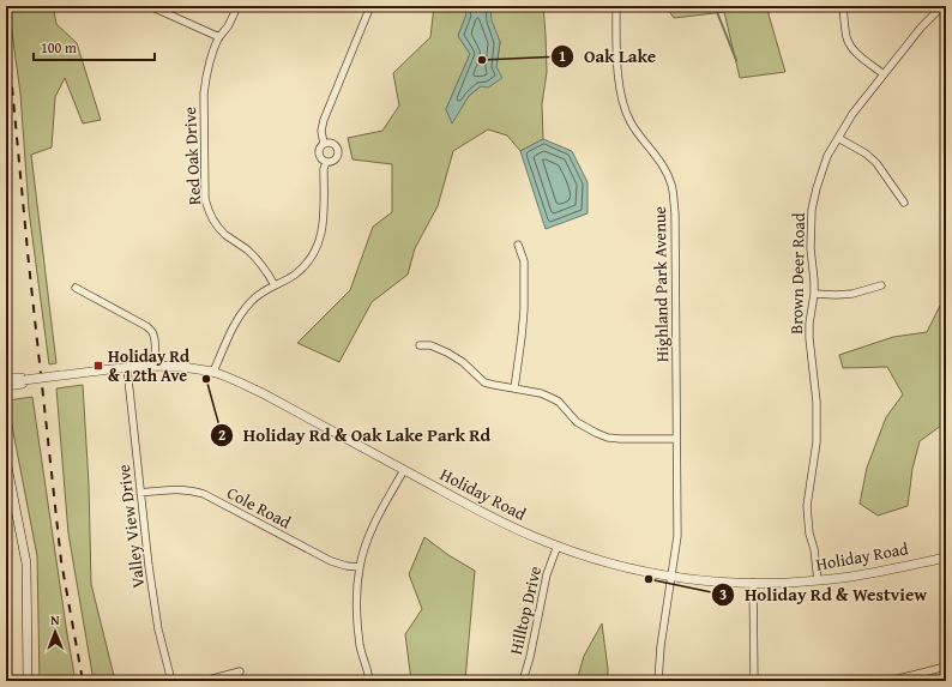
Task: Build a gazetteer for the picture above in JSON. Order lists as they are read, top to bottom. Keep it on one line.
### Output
{"streets":{"street":["Red Oak Drive","Brown Deer Road","Highland Park Avenue","Holiday Road","Cole Road","Valley View Drive","Hilltop Drive"]},"crossings":[["Brown Deer Road","Holiday Road"],["Highland Park Avenue","Holiday Road"],["Holiday Road","Valley View Drive"],["Holiday Road","Hilltop Drive"],["Cole Road","Valley View Drive"]],"places":{"other":["Oak Lake","Holiday Rd & Oak Lake Park Rd","Holiday Rd & Westview"],"transit":["Holiday Rd & 12th Ave"]},"scale_bar":"100 m","north":"top"}
